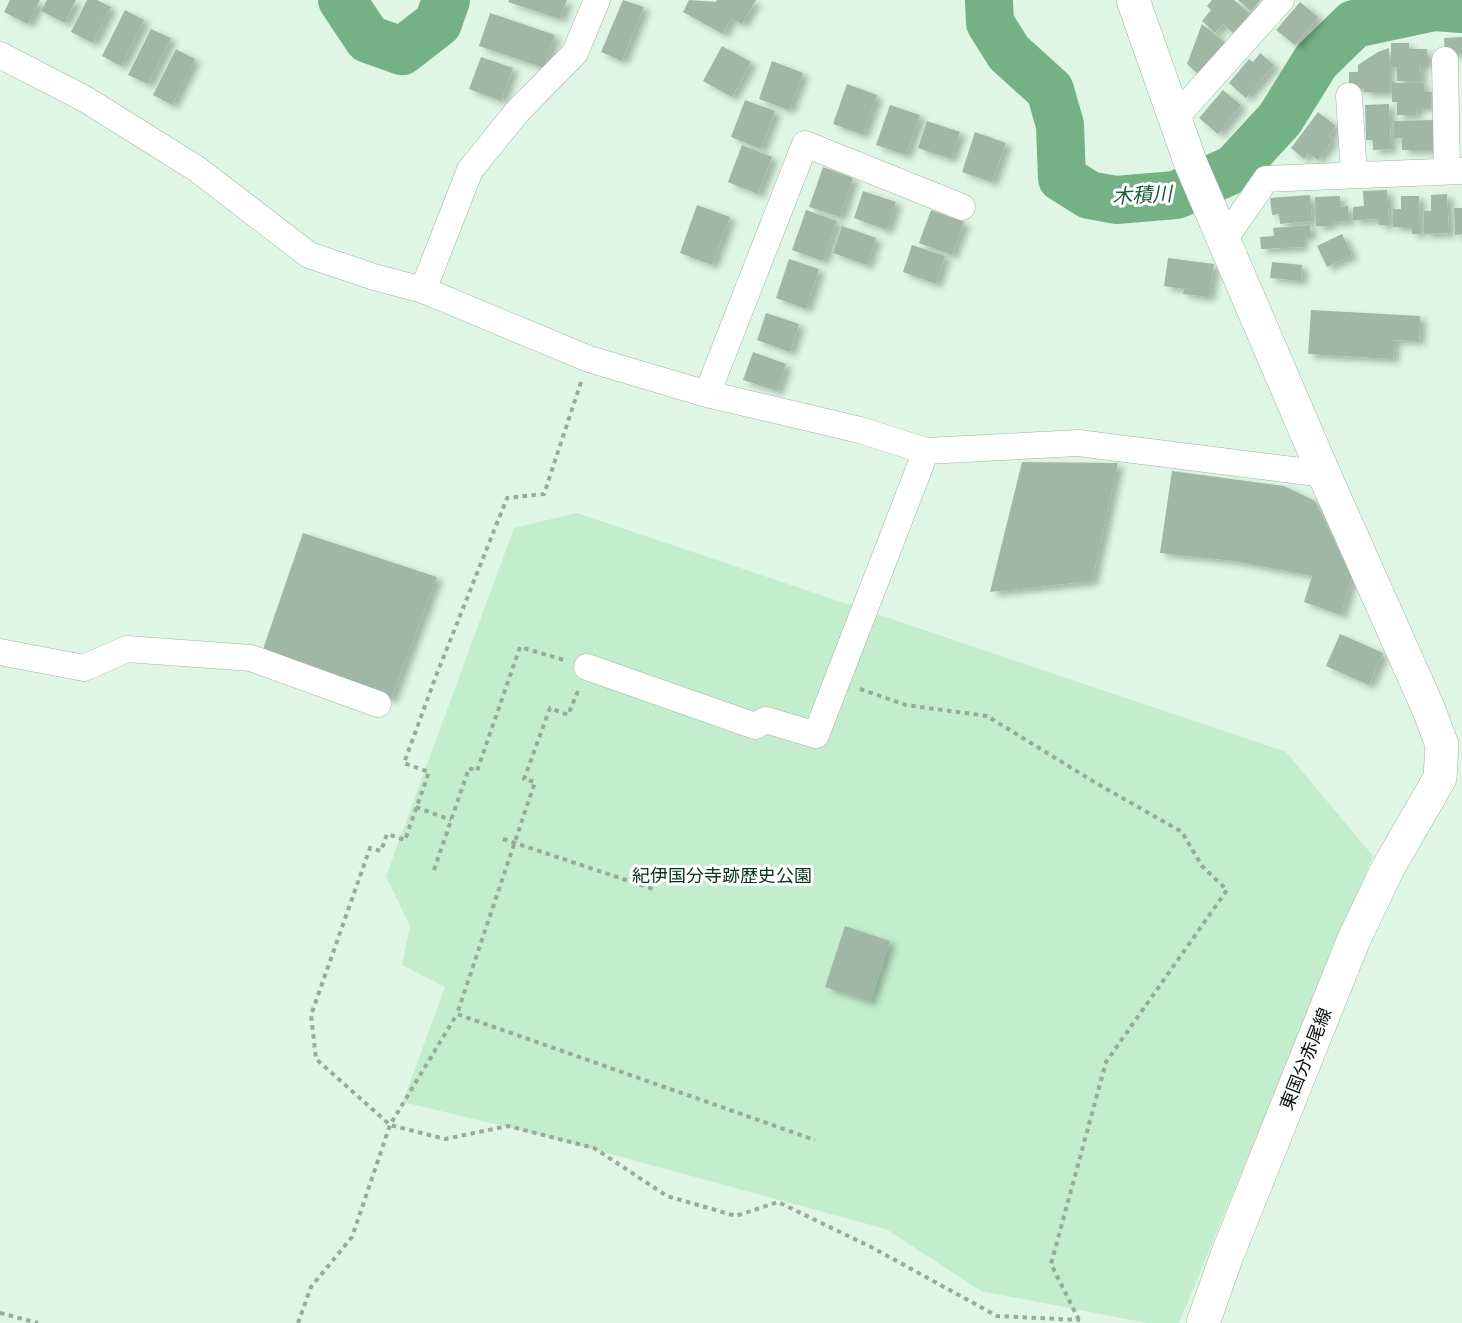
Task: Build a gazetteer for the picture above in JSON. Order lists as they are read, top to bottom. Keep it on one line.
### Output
{"streets":{"street":["東国分赤尾線"]},"water":["木積川"],"parks":["紀伊国分寺跡歴史公園"]}
